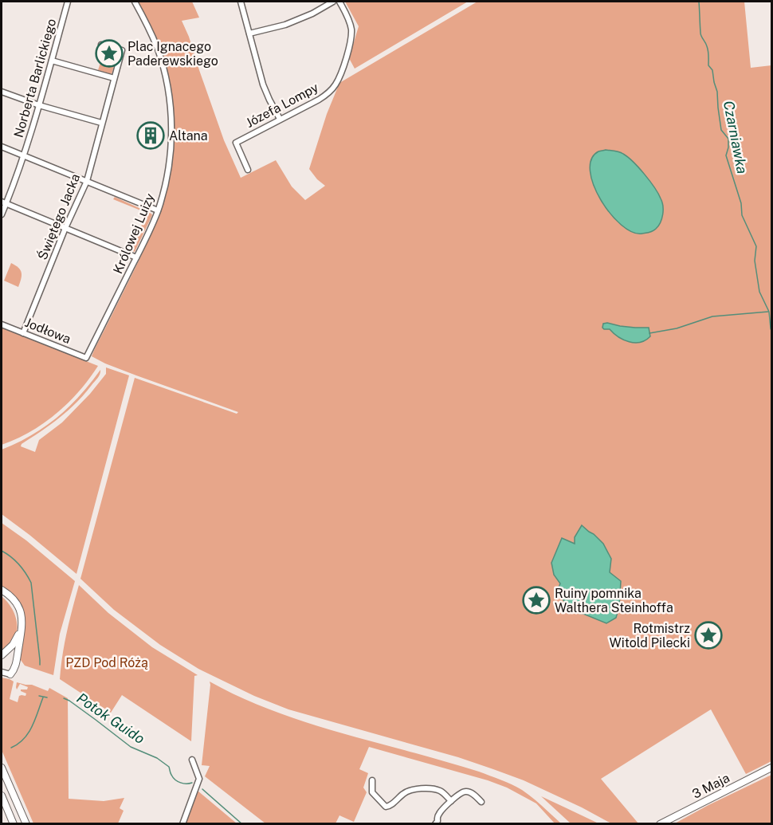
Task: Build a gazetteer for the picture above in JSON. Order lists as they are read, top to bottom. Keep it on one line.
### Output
{"streets":{"main road":["3 Maja"],"street":["Norberta Barlickiego","Józefa Lompy","Świętego Jacka","Królowej Luizy","Jodłowa"]},"crossings":[["Świętego Jacka","Jodłowa"],["Królowej Luizy","Jodłowa"]],"water":["Czarniawka","Potok Guido"],"parks":["PZD Pod Różą"],"places":{"place":["Plac Ignacego Paderewskiego","Ruiny pomnika Walthera Steinhoffa","Rotmistrz Witold Pilecki"],"building":["Altana"]}}
